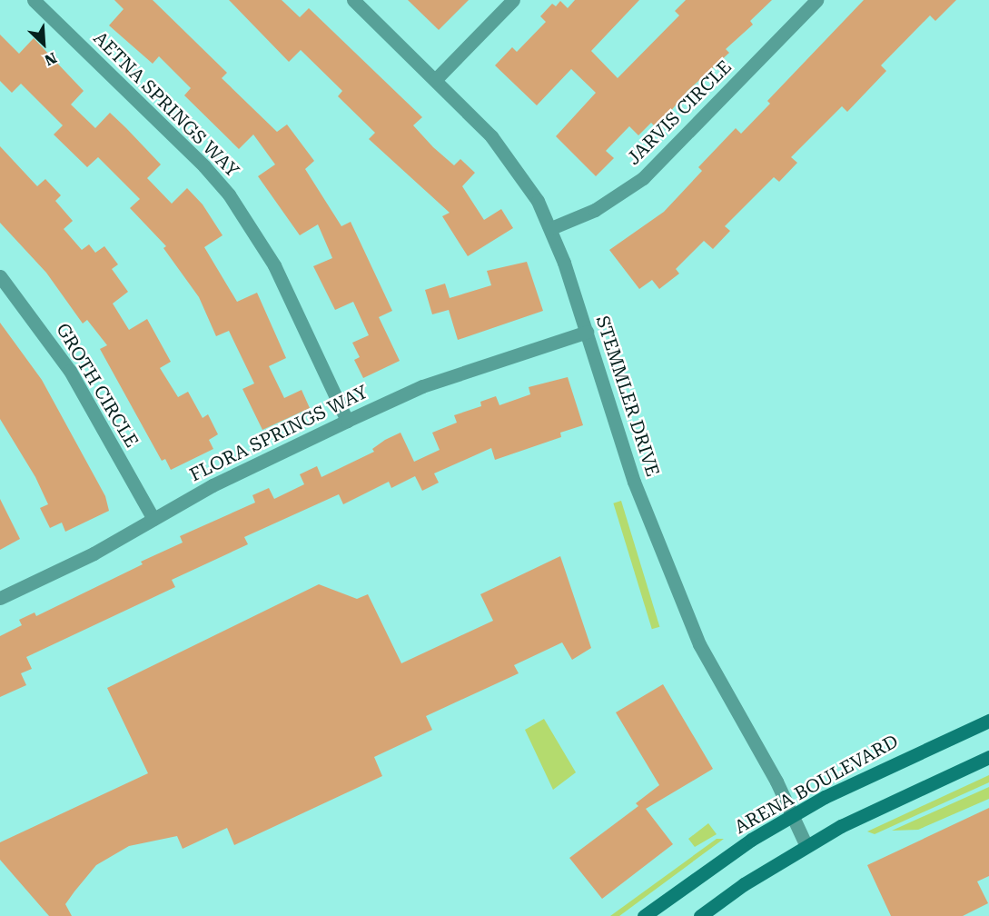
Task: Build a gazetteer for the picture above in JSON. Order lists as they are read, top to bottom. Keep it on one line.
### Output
{"streets":{"main road":["ARENA BOULEVARD"],"street":["AETNA SPRINGS WAY","JARVIS CIRCLE","GROTH CIRCLE","STEMMLER DRIVE","FLORA SPRINGS WAY"]},"crossings":[["AETNA SPRINGS WAY","FLORA SPRINGS WAY"],["JARVIS CIRCLE","STEMMLER DRIVE"],["GROTH CIRCLE","FLORA SPRINGS WAY"],["STEMMLER DRIVE","FLORA SPRINGS WAY"],["STEMMLER DRIVE","ARENA BOULEVARD"]],"north":"bottom right"}
